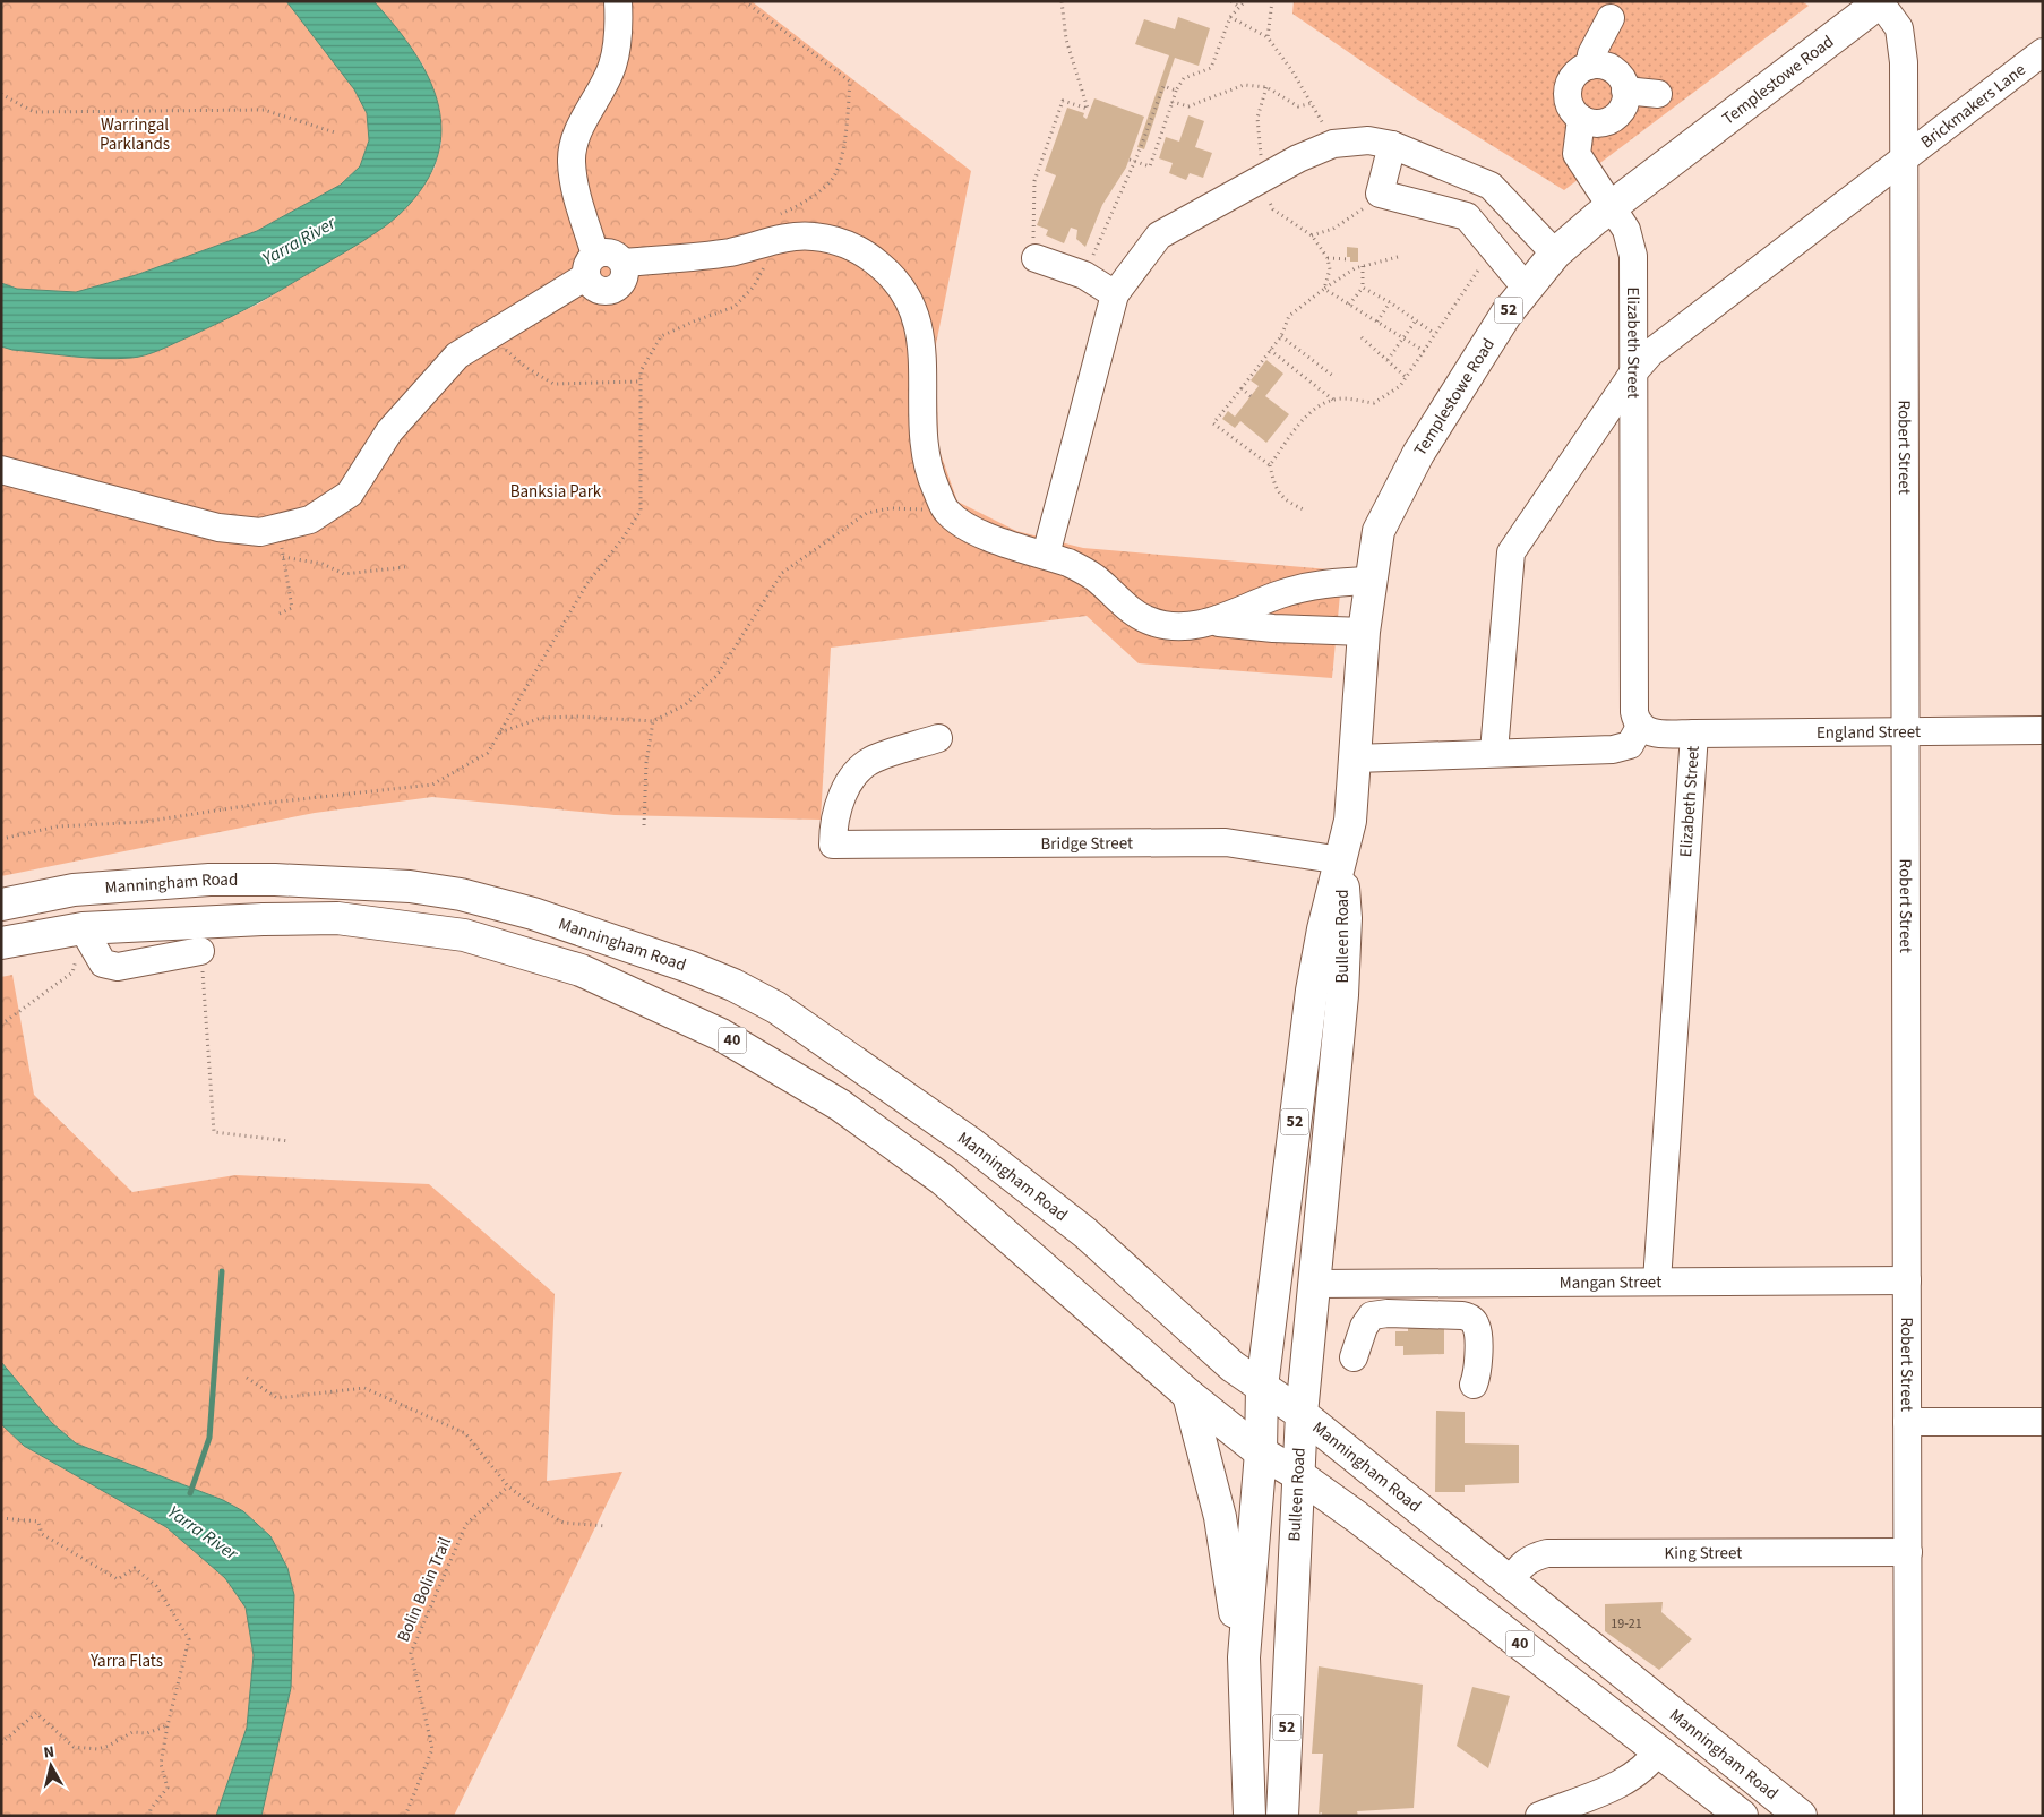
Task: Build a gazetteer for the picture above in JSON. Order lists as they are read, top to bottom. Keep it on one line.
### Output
{"streets":{"main road":["Templestowe Road","52","Manningham Road","Bulleen Road","40"],"street":["Brickmakers Lane","Elizabeth Street","Robert Street","England Street","Bridge Street","Mangan Street","King Street"],"path":["Bolin Bolin Trail"]},"crossings":[["Templestowe Road","Elizabeth Street"],["Templestowe Road","Robert Street"],["Templestowe Road","Bridge Street"],["Templestowe Road","Bulleen Road"],["Brickmakers Lane","Elizabeth Street"],["Brickmakers Lane","Robert Street"],["Elizabeth Street","England Street"],["Elizabeth Street","Mangan Street"],["Robert Street","England Street"],["Robert Street","Mangan Street"],["Robert Street","King Street"],["Bridge Street","Bulleen Road"],["Manningham Road","Bulleen Road"],["Manningham Road","King Street"],["Bulleen Road","40"],["Bulleen Road","Mangan Street"]],"water":["Yarra River"],"parks":["Warringal Parklands","Banksia Park","Yarra Flats"],"house_numbers":["19-21"],"north":"top"}
